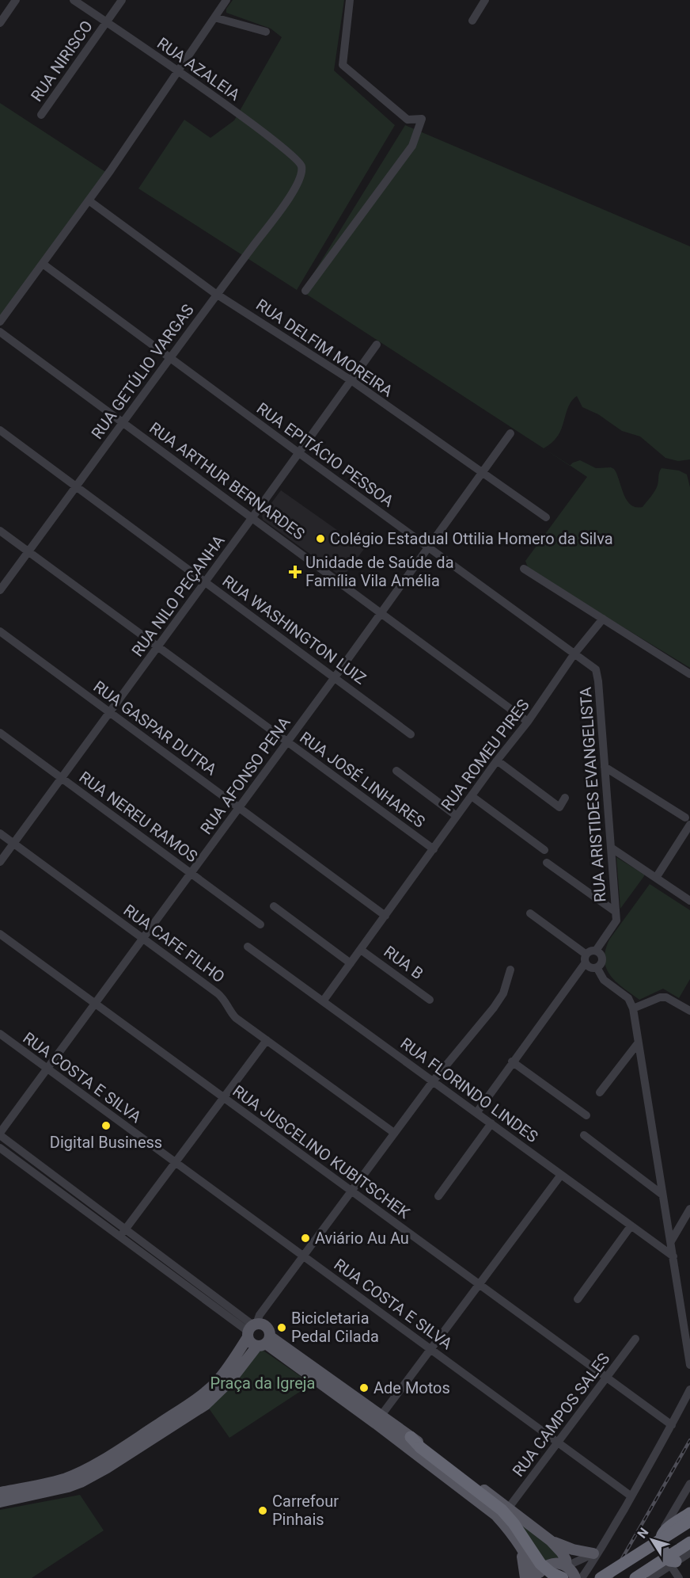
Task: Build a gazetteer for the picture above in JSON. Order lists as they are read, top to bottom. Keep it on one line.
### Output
{"streets":{"street":["RUA NIRISCO","RUA AZALEIA","RUA DELFIM MOREIRA","RUA GETÚLIO VARGAS","RUA EPITÁCIO PESSOA","RUA ARTHUR BERNARDES","RUA NILO PEÇANHA","RUA WASHINGTON LUIZ","RUA GASPAR DUTRA","RUA ROMEU PIRES","RUA AFONSO PENA","RUA JOSÉ LINHARES","RUA ARISTIDES EVANGELISTA","RUA NEREU RAMOS","RUA CAFE FILHO","RUA B","RUA COSTA E SILVA","RUA FLORINDO LINDES","RUA JUSCELINO KUBITSCHEK","RUA CAMPOS SALES"]},"crossings":[["RUA NIRISCO","RUA AZALEIA"],["RUA AZALEIA","RUA GETÚLIO VARGAS"],["RUA DELFIM MOREIRA","RUA GETÚLIO VARGAS"],["RUA DELFIM MOREIRA","RUA NILO PEÇANHA"],["RUA DELFIM MOREIRA","RUA AFONSO PENA"],["RUA GETÚLIO VARGAS","RUA EPITÁCIO PESSOA"],["RUA GETÚLIO VARGAS","RUA ARTHUR BERNARDES"],["RUA GETÚLIO VARGAS","RUA WASHINGTON LUIZ"],["RUA GETÚLIO VARGAS","RUA JOSÉ LINHARES"],["RUA EPITÁCIO PESSOA","RUA NILO PEÇANHA"],["RUA EPITÁCIO PESSOA","RUA ROMEU PIRES"],["RUA EPITÁCIO PESSOA","RUA AFONSO PENA"],["RUA EPITÁCIO PESSOA","RUA ARISTIDES EVANGELISTA"],["RUA ARTHUR BERNARDES","RUA NILO PEÇANHA"],["RUA ARTHUR BERNARDES","RUA ROMEU PIRES"],["RUA ARTHUR BERNARDES","RUA AFONSO PENA"],["RUA NILO PEÇANHA","RUA WASHINGTON LUIZ"],["RUA NILO PEÇANHA","RUA GASPAR DUTRA"],["RUA NILO PEÇANHA","RUA JOSÉ LINHARES"],["RUA NILO PEÇANHA","RUA NEREU RAMOS"],["RUA NILO PEÇANHA","RUA CAFE FILHO"],["RUA WASHINGTON LUIZ","RUA AFONSO PENA"],["RUA GASPAR DUTRA","RUA ROMEU PIRES"],["RUA GASPAR DUTRA","RUA AFONSO PENA"],["RUA ROMEU PIRES","RUA JOSÉ LINHARES"],["RUA ROMEU PIRES","RUA B"],["RUA ROMEU PIRES","RUA FLORINDO LINDES"],["RUA AFONSO PENA","RUA JOSÉ LINHARES"],["RUA AFONSO PENA","RUA NEREU RAMOS"],["RUA AFONSO PENA","RUA CAFE FILHO"],["RUA AFONSO PENA","RUA COSTA E SILVA"],["RUA AFONSO PENA","RUA JUSCELINO KUBITSCHEK"],["RUA COSTA E SILVA","RUA CAMPOS SALES"],["RUA JUSCELINO KUBITSCHEK","RUA CAMPOS SALES"]],"parks":["Praça da Igreja"],"places":{"other":["Colégio Estadual Ottilia Homero da Silva","Digital Business","Aviário Au Au","Bicicletaria Pedal Cilada","Ade Motos","Carrefour Pinhais"],"health":["Unidade de Saúde da Família Vila Amélia"]},"north":"top left"}
